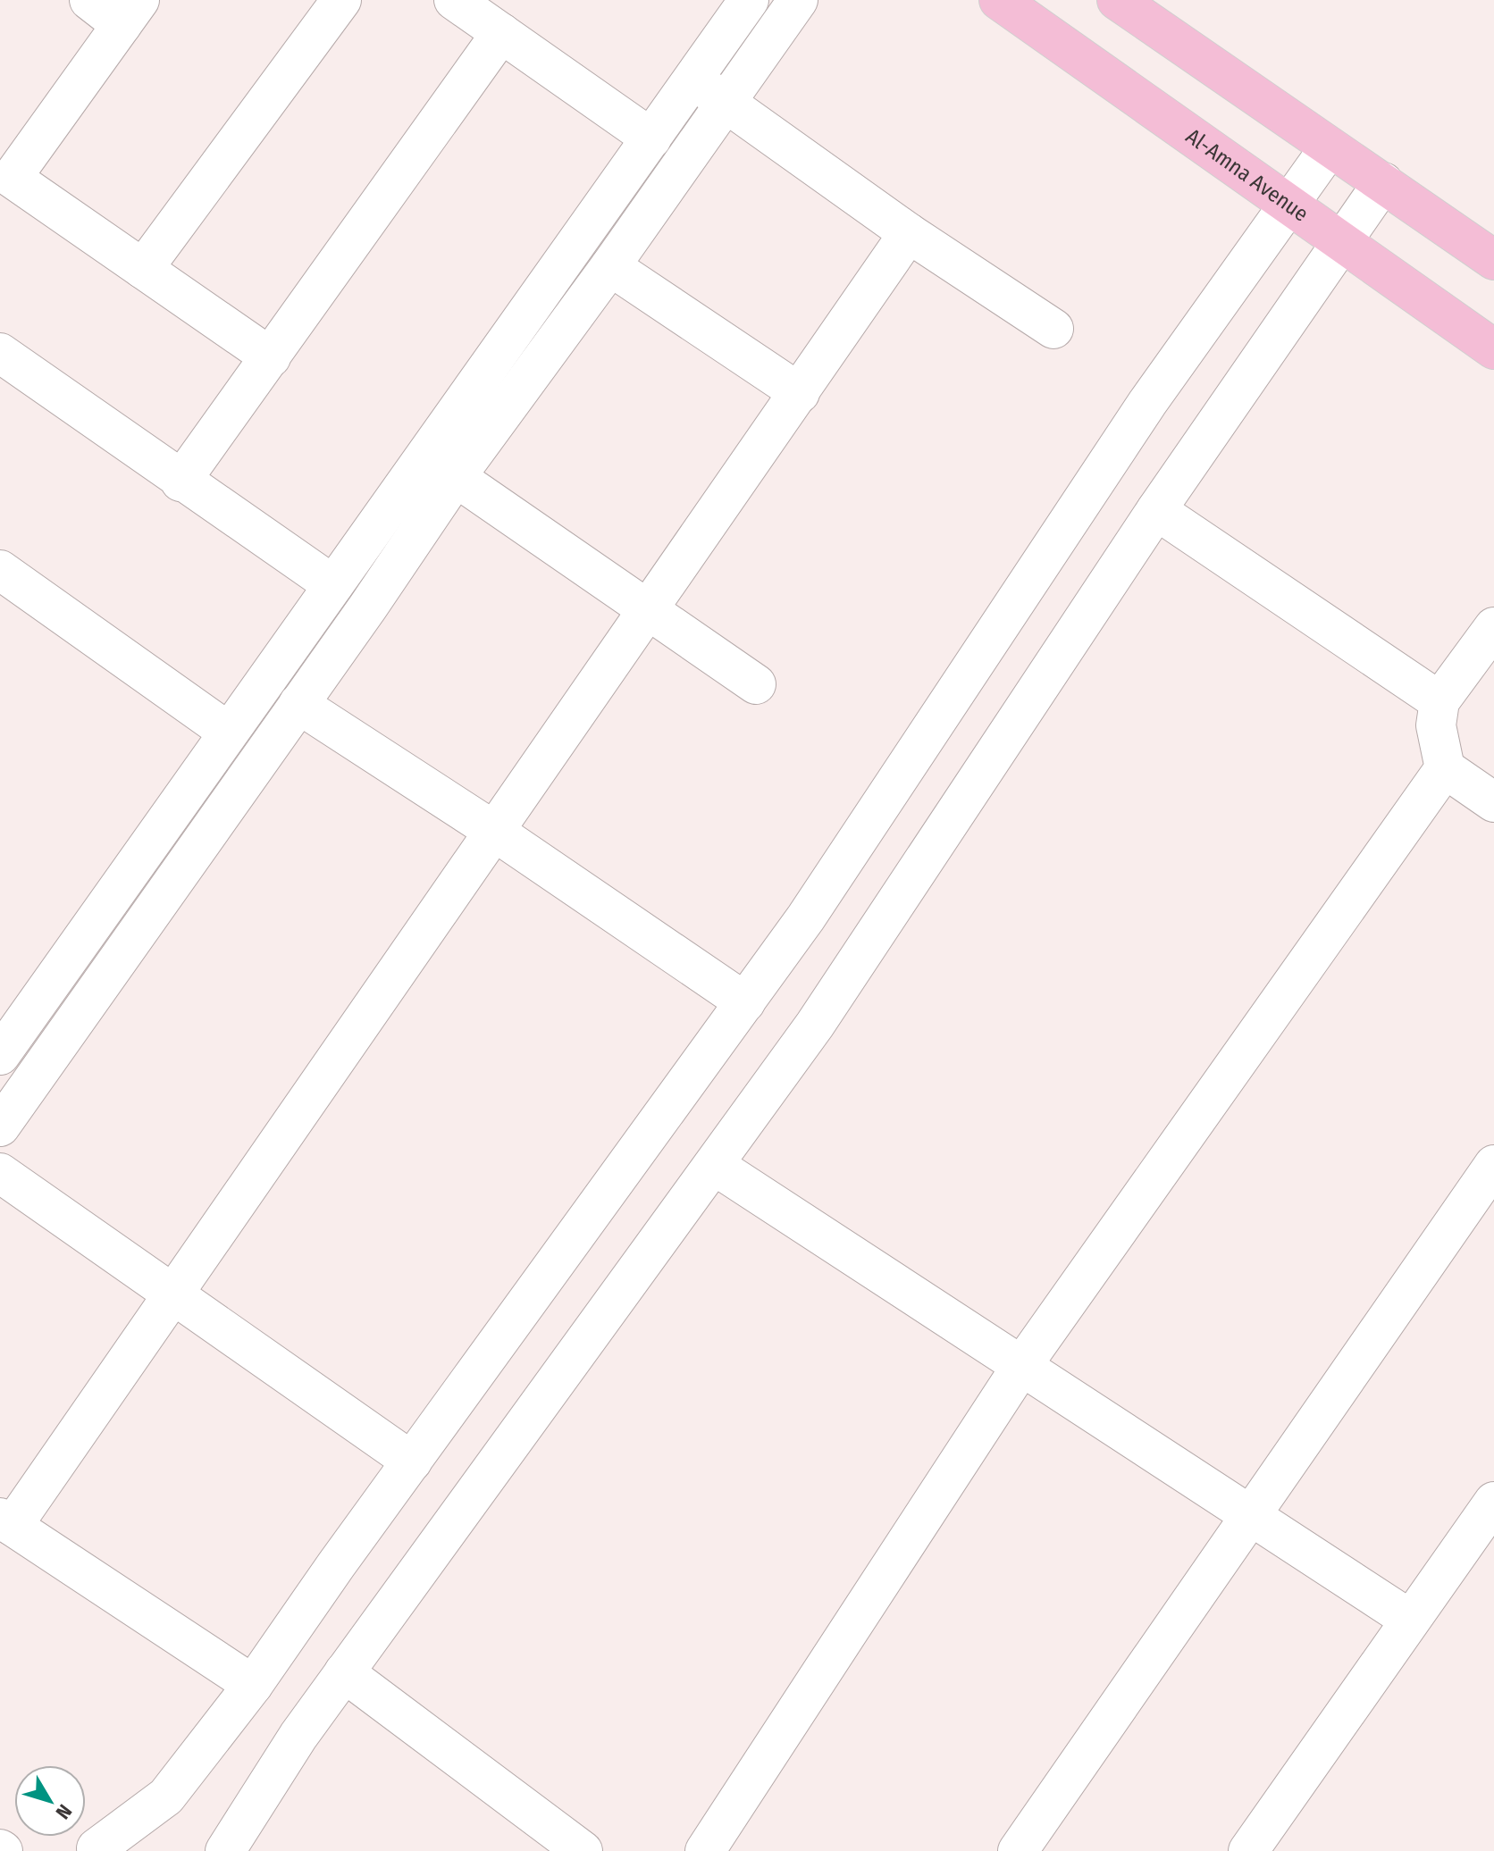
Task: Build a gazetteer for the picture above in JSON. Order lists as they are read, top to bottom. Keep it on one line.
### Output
{"streets":{"main road":["Al-Amna Avenue"]},"north":"bottom right"}
